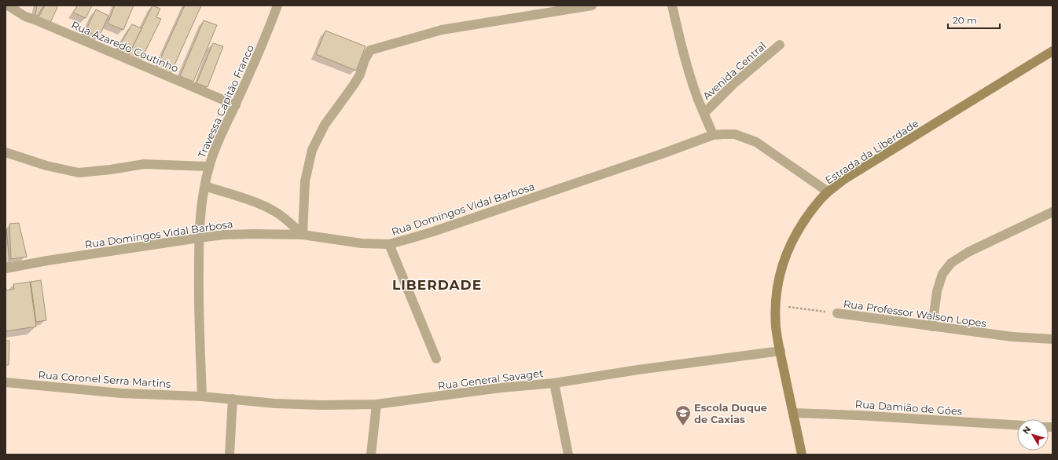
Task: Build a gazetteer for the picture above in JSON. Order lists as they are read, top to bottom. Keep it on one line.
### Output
{"streets":{"main road":["Estrada da Liberdade"],"street":["Rua Azaredo Coutinho","Avenida Central","Travessa Capitão Franco","Rua Domingos Vidal Barbosa","Rua Professor Walson Lopes","Rua Coronel Serra Martins","Rua General Savaget","Rua Damião de Góes"]},"crossings":[["Rua Azaredo Coutinho","Travessa Capitão Franco"],["Travessa Capitão Franco","Rua Domingos Vidal Barbosa"],["Travessa Capitão Franco","Rua Coronel Serra Martins"],["Travessa Capitão Franco","Rua General Savaget"],["Estrada da Liberdade","Rua Domingos Vidal Barbosa"],["Estrada da Liberdade","Rua Professor Walson Lopes"],["Estrada da Liberdade","Rua General Savaget"],["Estrada da Liberdade","Rua Damião de Góes"],["Rua Coronel Serra Martins","Rua General Savaget"]],"districts":["LIBERDADE"],"places":{"school or university":["Escola Duque de Caxias"]},"scale_bar":"20 m","north":"top left"}
